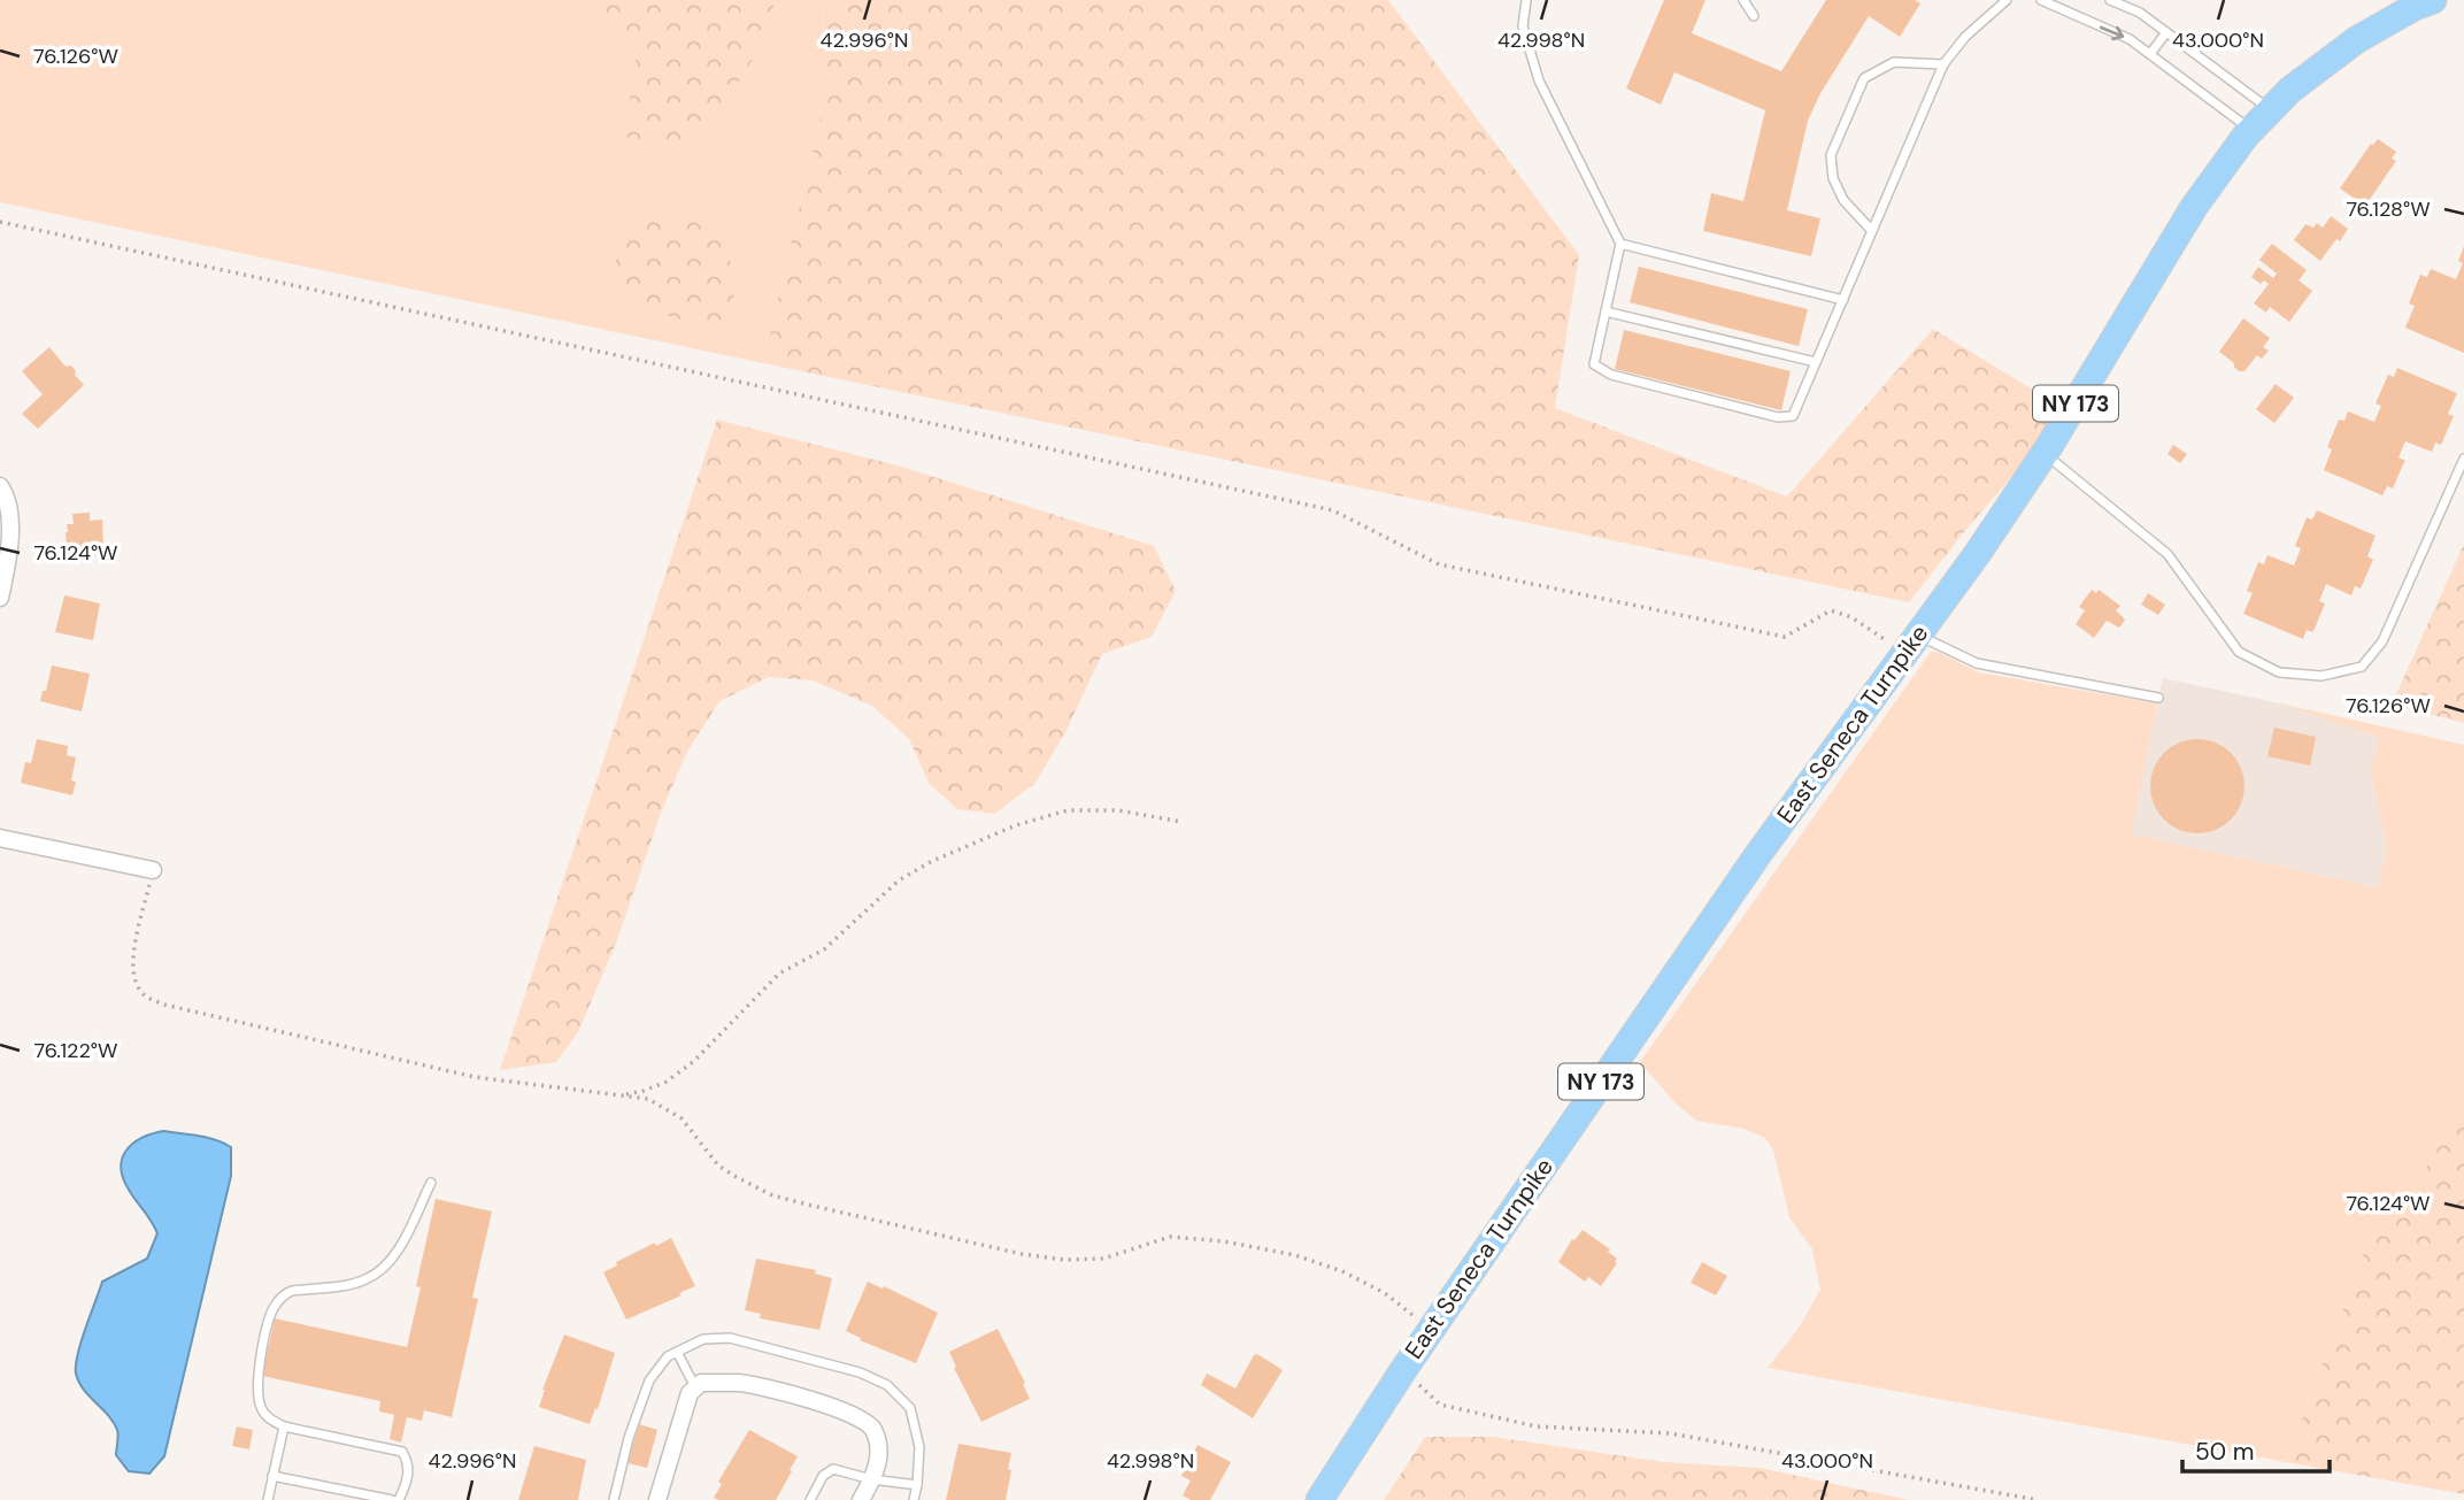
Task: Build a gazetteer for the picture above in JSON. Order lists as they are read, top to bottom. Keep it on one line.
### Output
{"streets":{"main road":["NY 173","East Seneca Turnpike"]},"scale_bar":"50 m","coordinates":["42.996°N","42.998°N","43.000°N","76.126°W","76.128°W","76.124°W","76.122°W"]}
